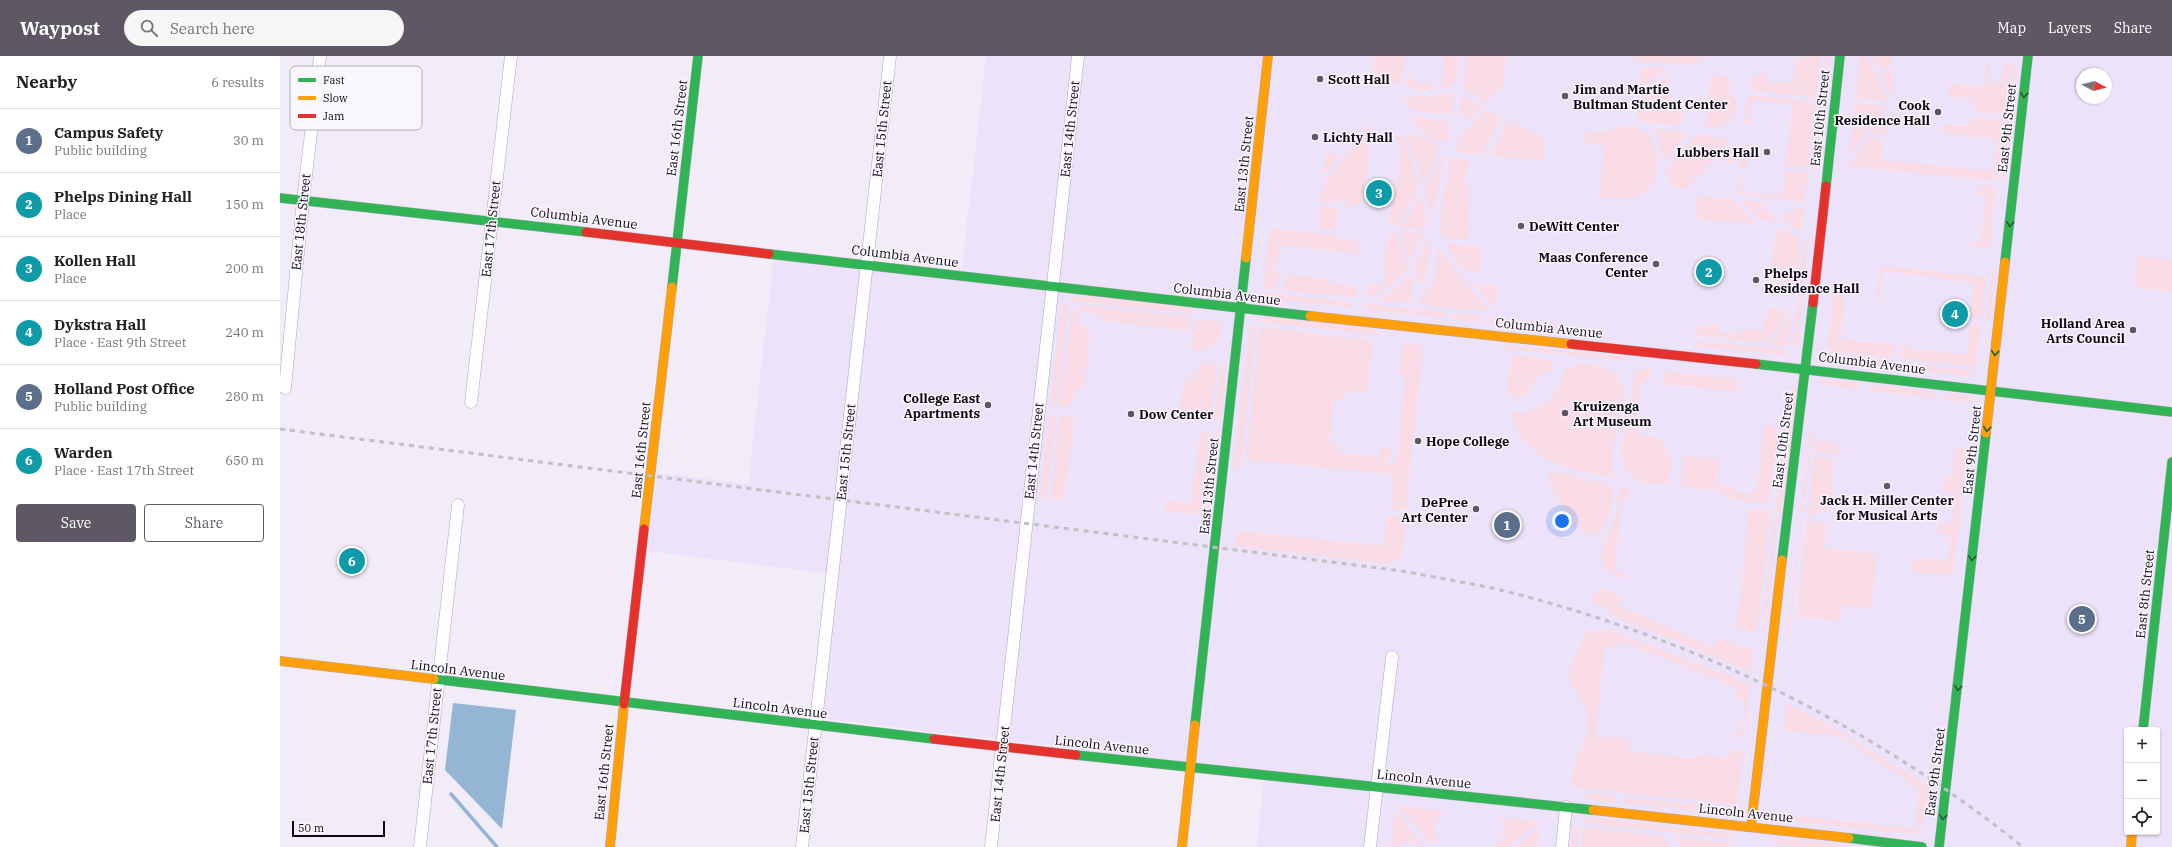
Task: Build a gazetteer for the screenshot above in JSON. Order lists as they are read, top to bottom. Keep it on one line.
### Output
{"streets":{"street":["East 10th Street","East 16th Street","East 9th Street","East 15th Street","East 14th Street","East 13th Street","Columbia Avenue","East 18th Street","East 17th Street","East 8th Street","Lincoln Avenue"]},"crossings":[["East 10th Street","Columbia Avenue"],["East 10th Street","Lincoln Avenue"],["East 16th Street","Columbia Avenue"],["East 16th Street","Lincoln Avenue"],["East 9th Street","Columbia Avenue"],["East 15th Street","Columbia Avenue"],["East 15th Street","Lincoln Avenue"],["East 14th Street","Columbia Avenue"],["East 14th Street","Lincoln Avenue"],["East 13th Street","Columbia Avenue"],["East 13th Street","Lincoln Avenue"],["Columbia Avenue","East 18th Street"],["Columbia Avenue","East 17th Street"],["East 17th Street","Lincoln Avenue"]],"one_way":["East 9th Street"],"places":["Scott Hall","Jim and Martie Bultman Student Center","Cook Residence Hall","Lichty Hall","Lubbers Hall","DeWitt Center","Maas Conference Center","Phelps Residence Hall","Holland Area Arts Council","College East Apartments","Kruizenga Art Museum","Dow Center","Hope College","Jack H. Miller Center for Musical Arts","DePree Art Center"],"legend":["Fast","Slow","Jam"],"scale_bar":"50 m","north":"right","page":{"header":"Waypost","search":"Search here","nav":["Map","Layers","Share"],"heading":["Nearby","6 results"],"list":[{"mark":"1","name":"Campus Safety","note":"Public building","value":"30 m"},{"mark":"2","name":"Phelps Dining Hall","note":"Place","value":"150 m"},{"mark":"3","name":"Kollen Hall","note":"Place","value":"200 m"},{"mark":"4","name":"Dykstra Hall","note":"Place · East 9th Street","value":"240 m"},{"mark":"5","name":"Holland Post Office","note":"Public building","value":"280 m"},{"mark":"6","name":"Warden","note":"Place · East 17th Street","value":"650 m"}],"pins":["3","2","4","1","6","5"],"buttons":["Save","Share"],"map_buttons":["+","−"],"scale":"50 m"}}
